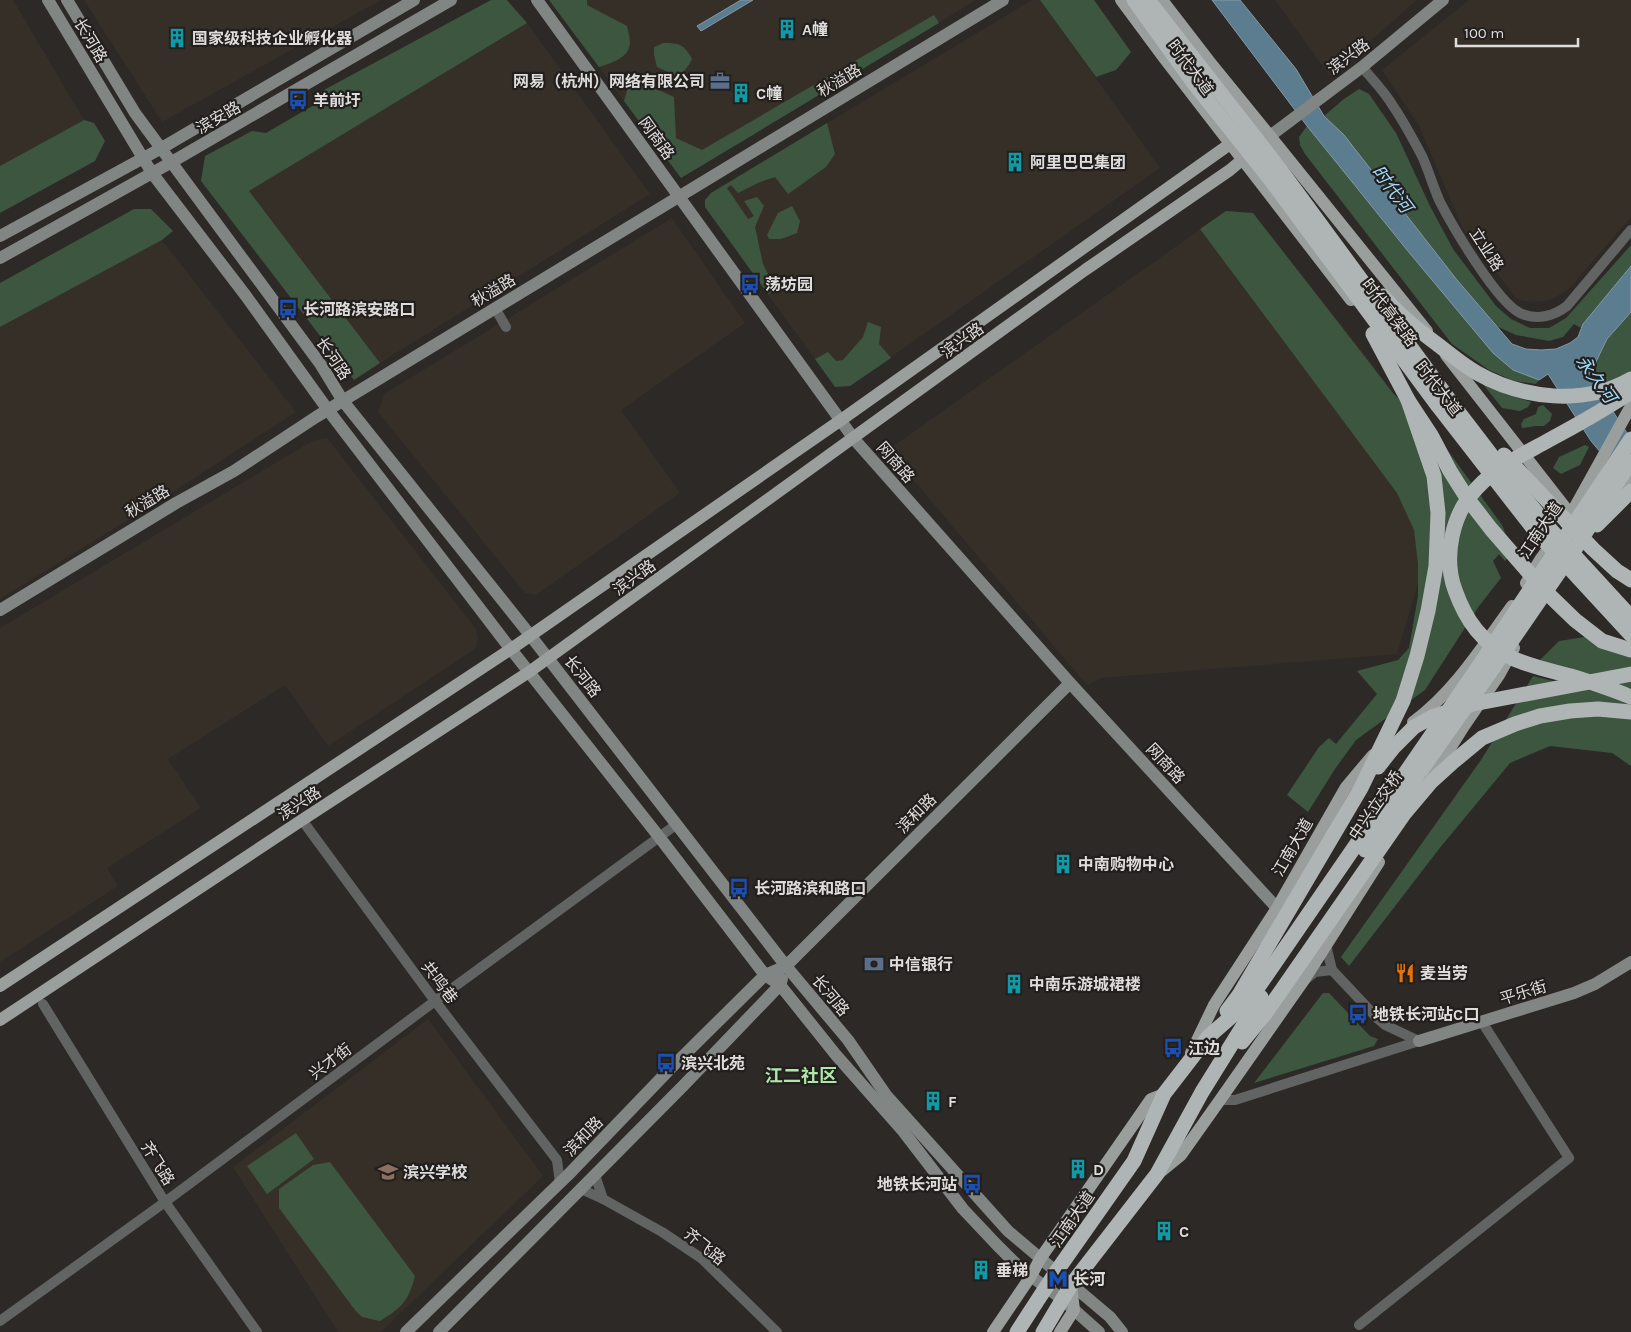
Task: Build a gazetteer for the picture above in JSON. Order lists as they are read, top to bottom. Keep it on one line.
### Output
{"streets":{"highway":["时代高架路","江南大道","中兴立交桥"],"main road":["长河路","滨兴路","时代大道","秋溢路","滨安路","网商路","滨和路","平乐街"],"street":["立业路","共鸣巷","兴才街","齐飞路"]},"crossings":[["长河路","滨兴路"],["长河路","秋溢路"],["长河路","滨安路"],["长河路","江南大道"],["长河路","滨和路"],["长河路","兴才街"],["滨兴路","时代大道"],["滨兴路","网商路"],["滨兴路","立业路"],["滨兴路","共鸣巷"],["时代大道","江南大道"],["秋溢路","网商路"],["网商路","江南大道"],["网商路","滨和路"],["滨和路","齐飞路"],["共鸣巷","兴才街"],["兴才街","齐飞路"]],"districts":["江二社区"],"water":["时代河","永久河"],"places":{"building":["A幢","国家级科技企业孵化器","C幢","阿里巴巴集团","中南购物中心","中南乐游城裙楼","F","D","C","垂梯"],"office":["网易（杭州）网络有限公司"],"bus stop":["羊前圩","荡坊园","长河路滨安路口","长河路滨和路口","地铁长河站C口","江边","滨兴北苑","地铁长河站"],"bank":["中信银行"],"restaurant":["麦当劳"],"school or university":["滨兴学校"],"metro station":["长河"]},"scale_bar":"100 m"}
